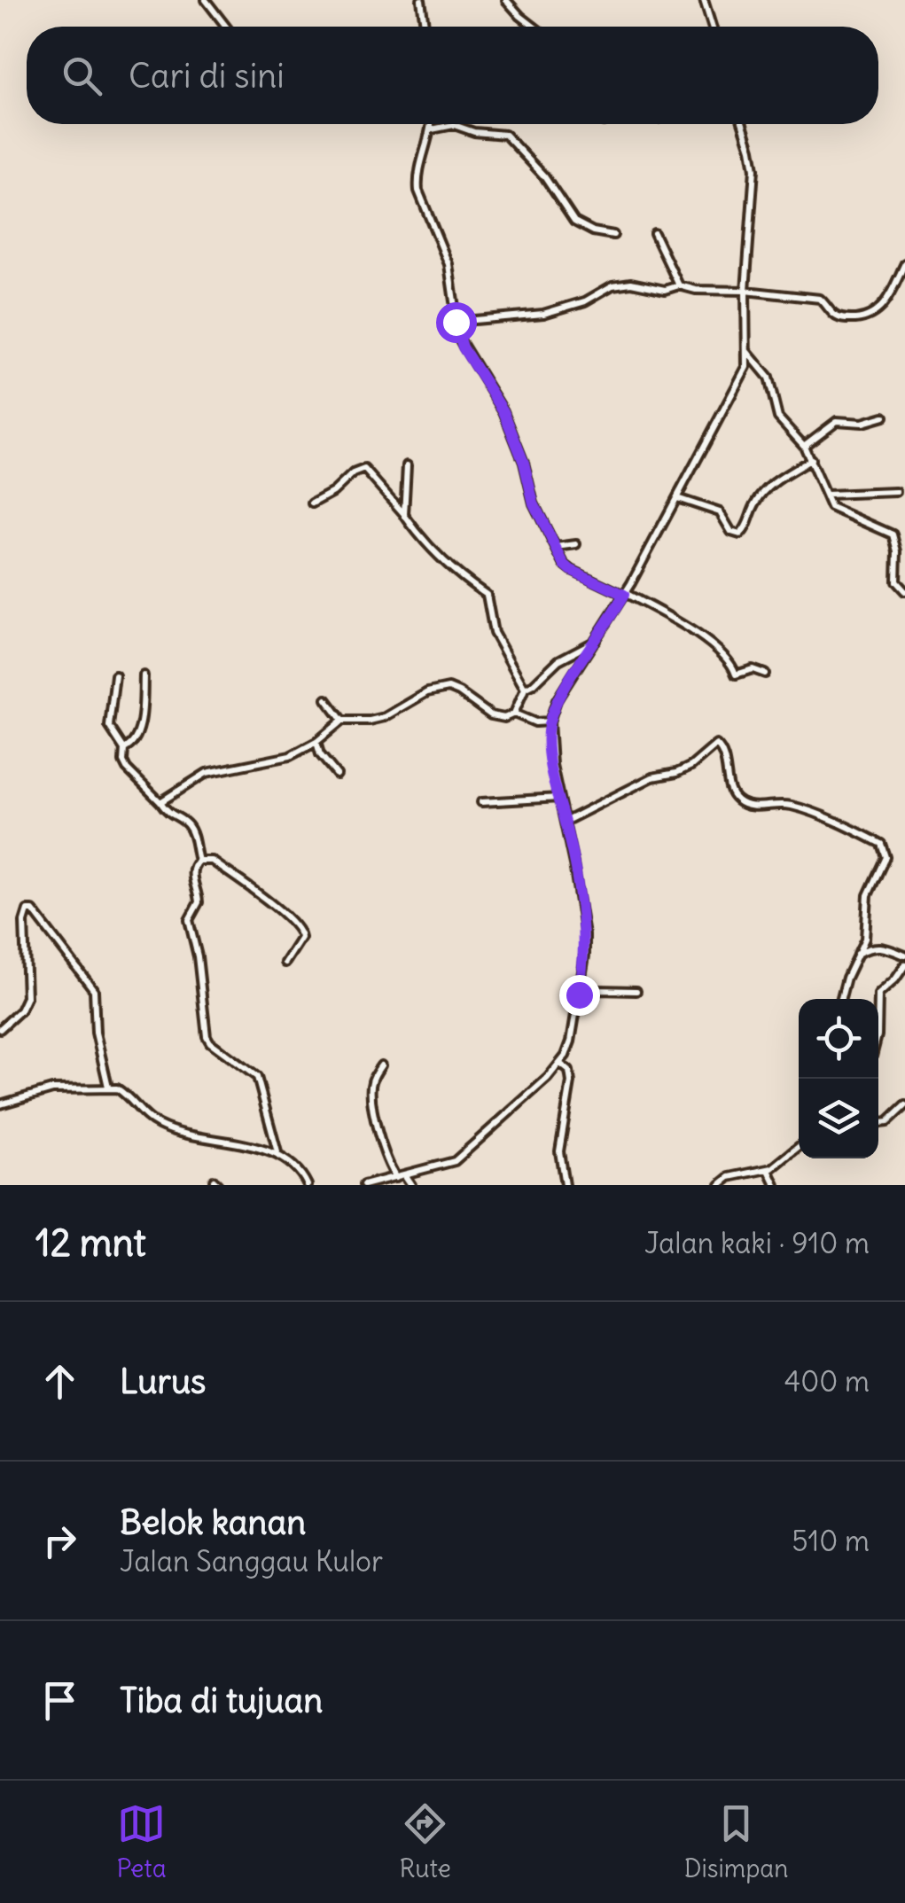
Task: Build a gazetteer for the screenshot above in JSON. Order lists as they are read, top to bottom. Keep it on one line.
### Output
{"page":{"search":"Cari di sini","heading":["12 mnt","Jalan kaki · 910 m"],"list":[["Lurus","400 m"],["Belok kanan","Jalan Sanggau Kulor","510 m"],"Tiba di tujuan"],"nav":["Peta","Rute","Disimpan"]}}
